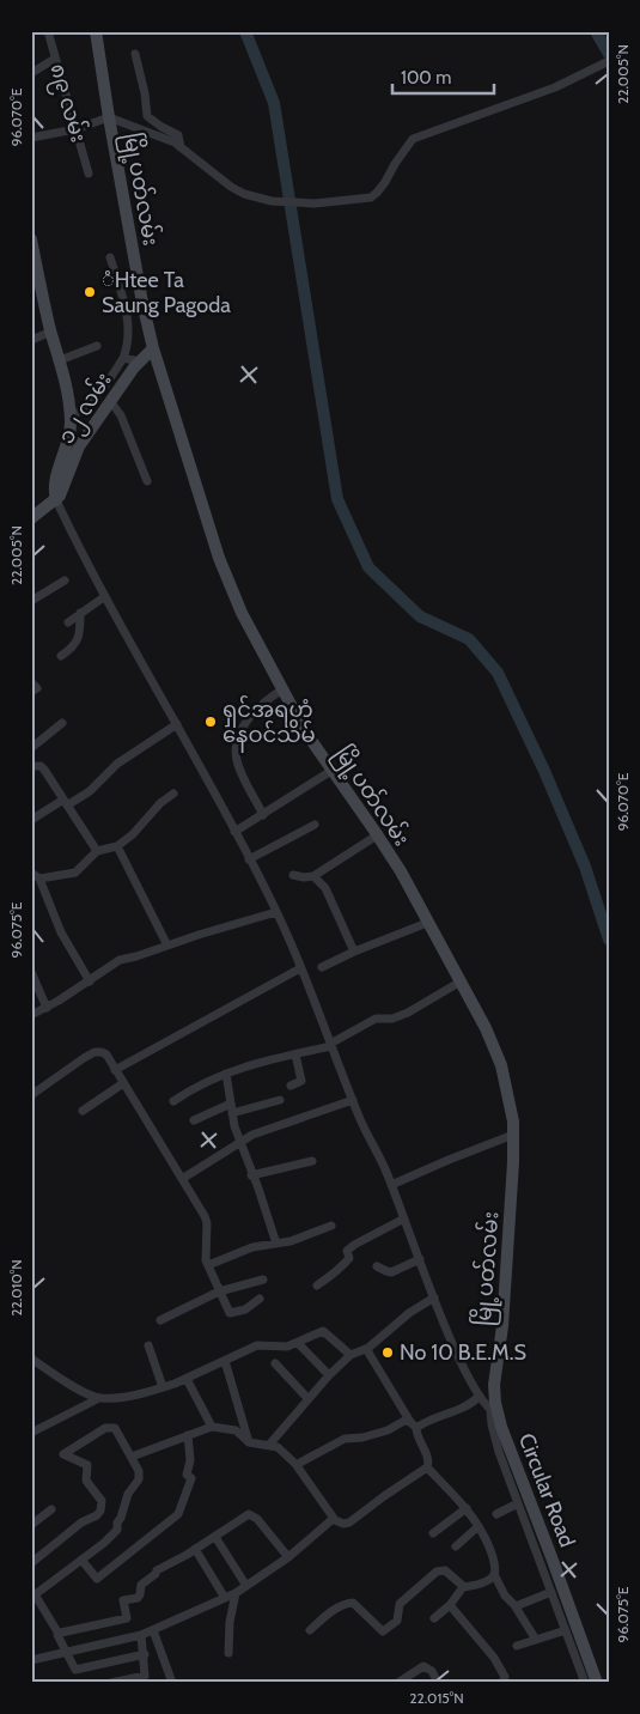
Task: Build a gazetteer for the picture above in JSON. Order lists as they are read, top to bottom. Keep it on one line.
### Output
{"streets":{"main road":["မြို့ပတ်လမ်း","၁၂ လမ်း","Circular Road"],"street":["၈၉ လမ်း"]},"crossings":[["မြို့ပတ်လမ်း","၁၂ လမ်း"],["မြို့ပတ်လမ်း","Circular Road"]],"places":["ံHtee Ta Saung Pagoda","ရှင်အရဟံ နေဝင်သိမ်","No 10 B.E.M.S"],"scale_bar":"100 m","coordinates":["22.005°N","96.070°E","96.075°E","22.010°N","22.015°N"]}
